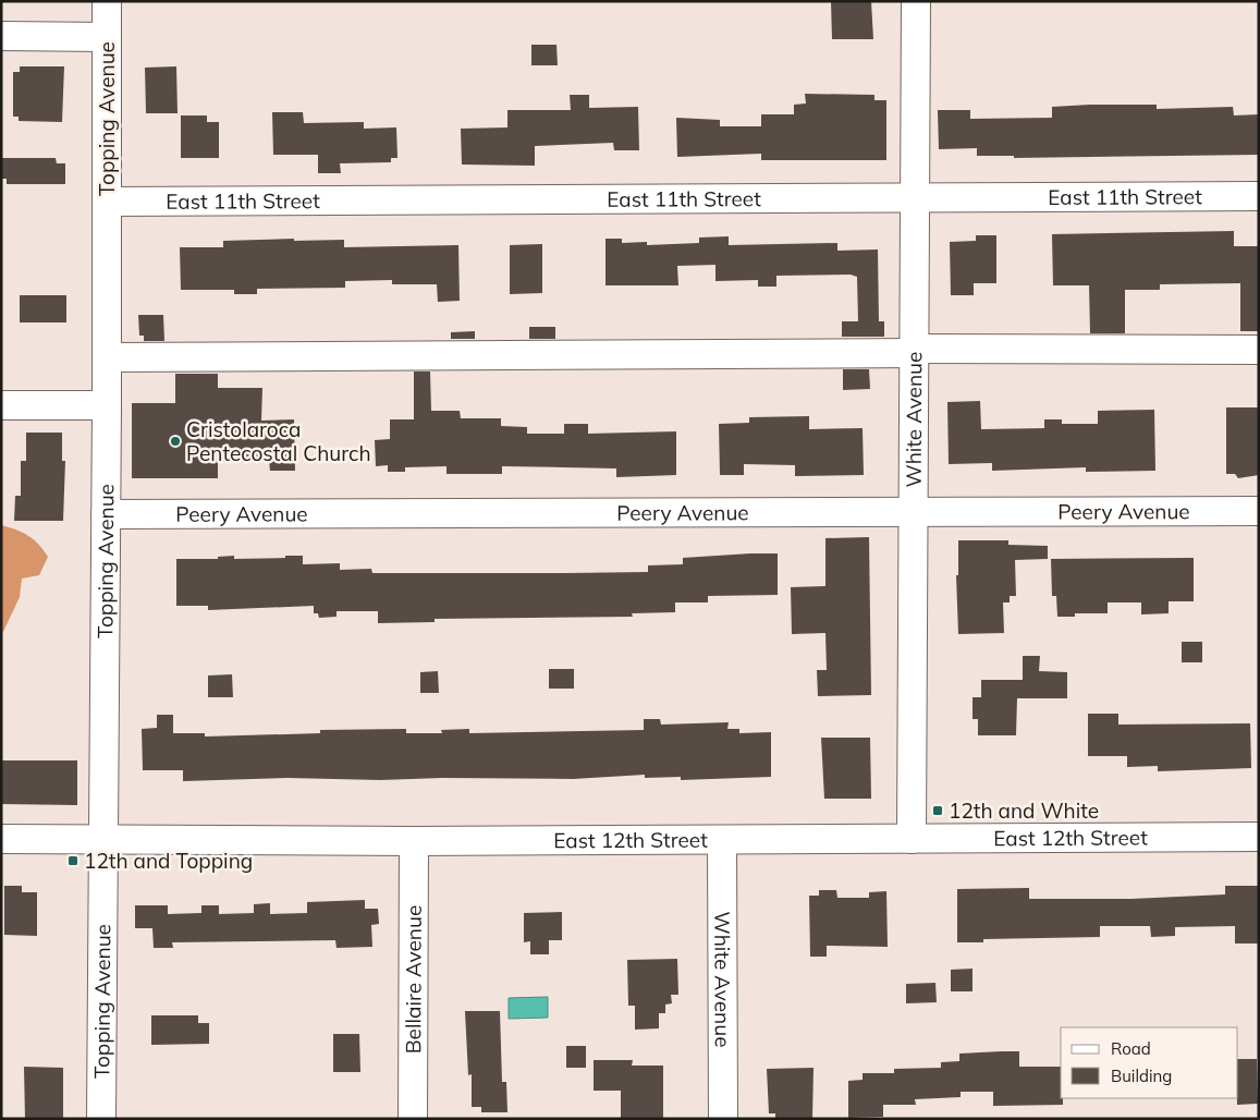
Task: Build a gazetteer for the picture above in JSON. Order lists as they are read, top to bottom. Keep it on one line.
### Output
{"streets":{"street":["Topping Avenue","East 11th Street","White Avenue","Peery Avenue","East 12th Street","Bellaire Avenue"]},"crossings":[["Topping Avenue","East 11th Street"],["Topping Avenue","Peery Avenue"],["Topping Avenue","East 12th Street"],["East 11th Street","White Avenue"],["White Avenue","Peery Avenue"],["White Avenue","East 12th Street"],["East 12th Street","Bellaire Avenue"]],"places":{"other":["Cristolaroca Pentecostal Church"],"transit":["12th and White","12th and Topping"]},"legend":["Road","Building"]}
